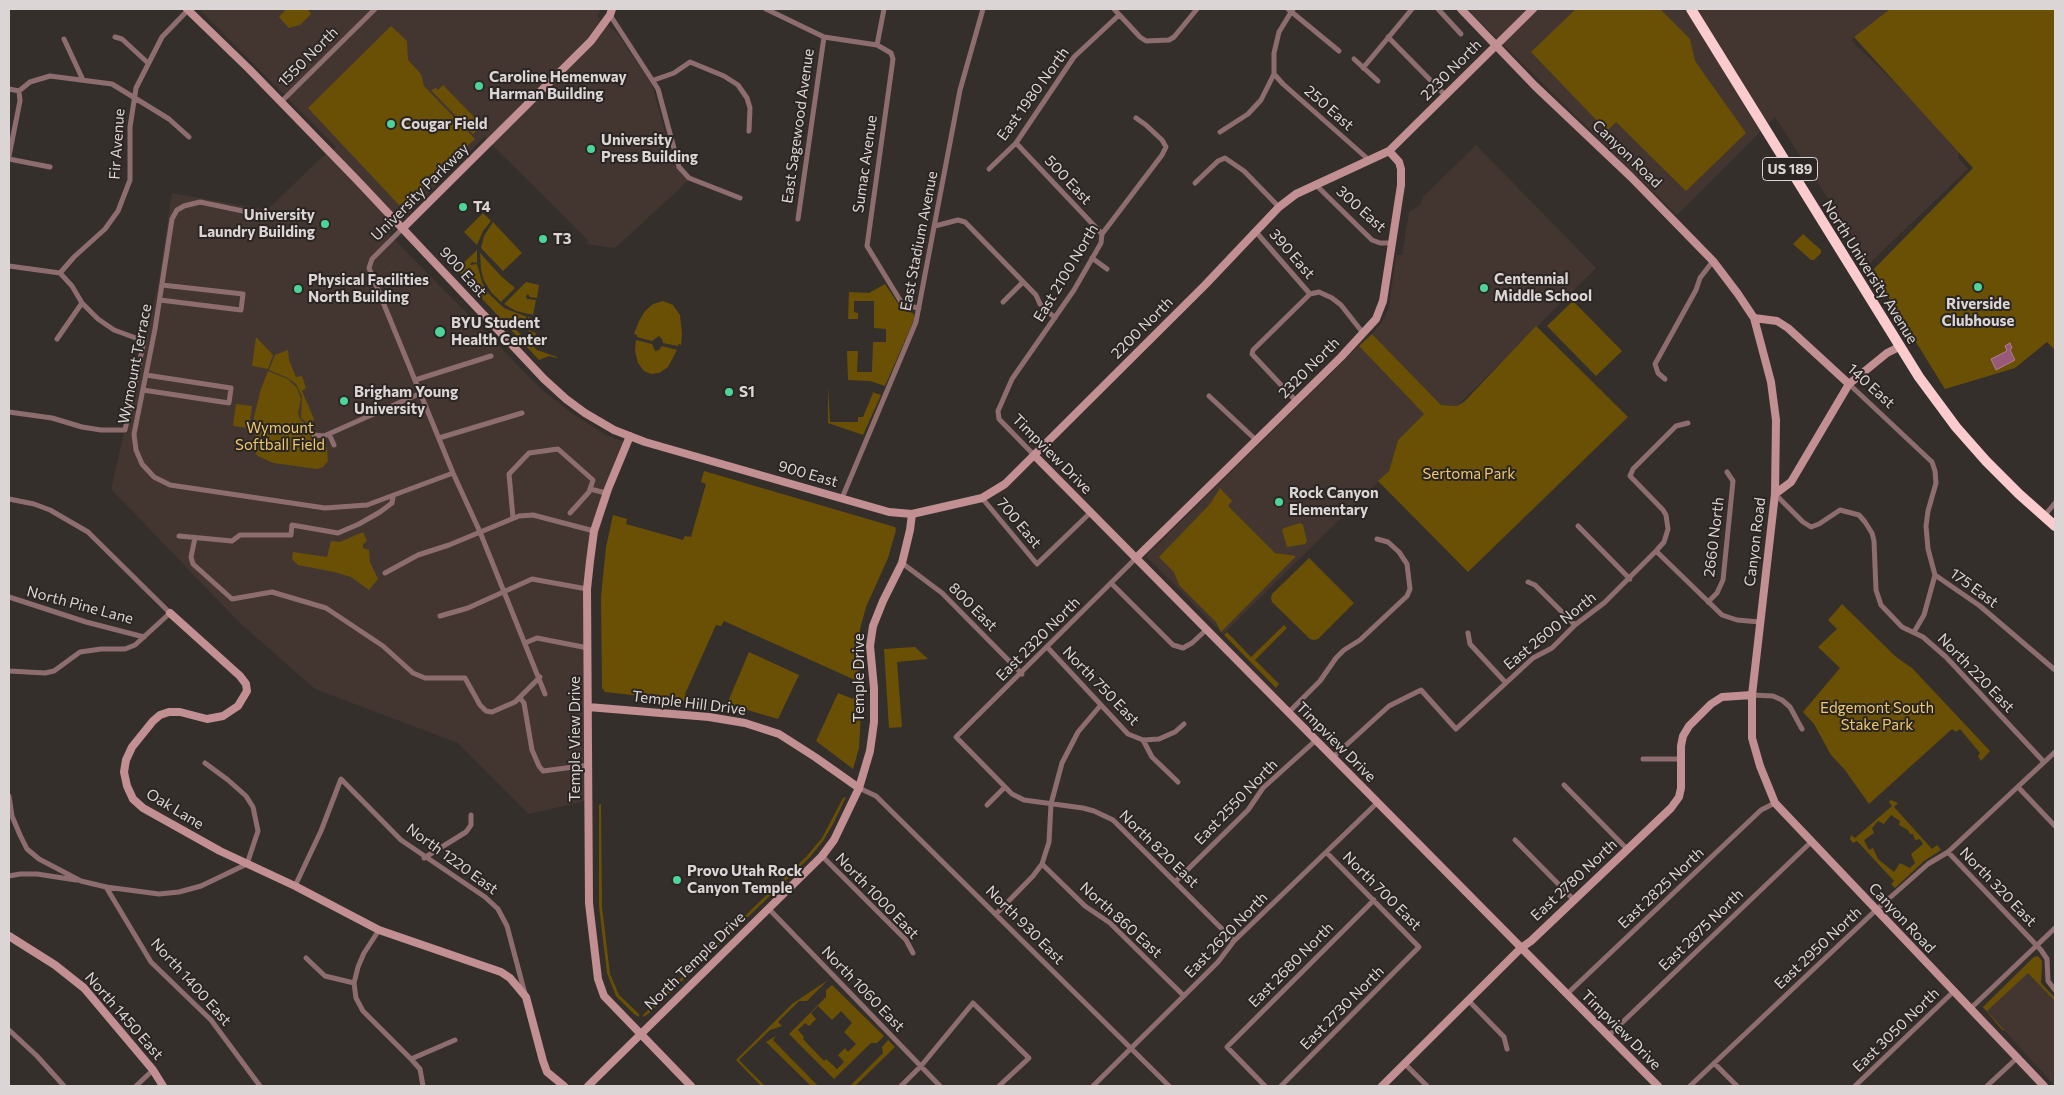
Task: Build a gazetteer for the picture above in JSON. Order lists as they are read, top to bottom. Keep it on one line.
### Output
{"streets":{"highway":["US 189","North University Avenue"],"street":["1550 North","2230 North","East 1980 North","250 East","East Sagewood Avenue","Fir Avenue","Canyon Road","Sumac Avenue","500 East","University Parkway","300 East","East Stadium Avenue","390 East","900 East","East 2100 North","2200 North","Wymount Terrace","2320 North","140 East","Timpview Drive","700 East","2660 North","175 East","North Pine Lane","800 East","East 2600 North","East 2320 North","North 220 East","Temple Drive","North 750 East","Temple Hill Drive","Temple View Drive","East 2550 North","Oak Lane","North 820 East","North 1220 East","East 2780 North","North 320 East","East 2825 North","North 700 East","North 1000 East","North 860 East","North 930 East","East 2875 North","East 2620 North","East 2950 North","North Temple Drive","East 2680 North","North 1400 East","North 1060 East","East 2730 North","North 1450 East","East 3050 North"]},"crossings":[["1550 North","900 East"],["2230 North","Canyon Road"],["2230 North","2200 North"],["2230 North","2320 North"],["East 1980 North","500 East"],["250 East","2200 North"],["Fir Avenue","900 East"],["Canyon Road","140 East"],["Canyon Road","North 220 East"],["Canyon Road","East 2780 North"],["Canyon Road","East 2825 North"],["Canyon Road","East 2875 North"],["Canyon Road","East 2950 North"],["Canyon Road","East 3050 North"],["Sumac Avenue","East Stadium Avenue"],["500 East","East 2100 North"],["University Parkway","900 East"],["300 East","2200 North"],["300 East","2320 North"],["East Stadium Avenue","900 East"],["390 East","2200 North"],["900 East","2200 North"],["900 East","Temple Drive"],["900 East","Temple View Drive"],["East 2100 North","Timpview Drive"],["2200 North","2320 North"],["2200 North","Timpview Drive"],["2200 North","700 East"],["2200 North","Temple Drive"],["2320 North","Timpview Drive"],["2320 North","East 2320 North"],["140 East","175 East"],["Timpview Drive","700 East"],["Timpview Drive","East 2600 North"],["Timpview Drive","East 2320 North"],["Timpview Drive","East 2550 North"],["Timpview Drive","East 2780 North"],["Timpview Drive","East 2825 North"],["Timpview Drive","East 2875 North"],["Timpview Drive","East 2620 North"],["800 East","East 2320 North"],["800 East","Temple Drive"],["East 2320 North","North 750 East"],["East 2320 North","North 820 East"],["North 220 East","East 2950 North"],["Temple Drive","Temple Hill Drive"],["Temple Drive","North 930 East"],["Temple Drive","North Temple Drive"],["Temple Hill Drive","Temple View Drive"],["Temple Hill Drive","North 930 East"],["Temple Hill Drive","North Temple Drive"],["Temple View Drive","North Temple Drive"],["East 2550 North","North 820 East"],["Oak Lane","North 1220 East"],["North 820 East","East 2620 North"],["North 320 East","East 2950 North"],["North 700 East","East 2620 North"],["North 700 East","East 2680 North"],["North 700 East","East 2730 North"],["North 1000 East","North Temple Drive"],["North 860 East","East 2620 North"],["North 930 East","East 2620 North"],["North 930 East","North Temple Drive"],["North Temple Drive","North 1060 East"]],"parks":["Wymount Softball Field","Sertoma Park","Edgemont South Stake Park"],"places":["Caroline Hemenway Harman Building","Cougar Field","University Press Building","T4","University Laundry Building","T3","Riverside Clubhouse","Centennial Middle School","Physical Facilities North Building","BYU Student Health Center","S1","Brigham Young University","Rock Canyon Elementary","Provo Utah Rock Canyon Temple"]}
